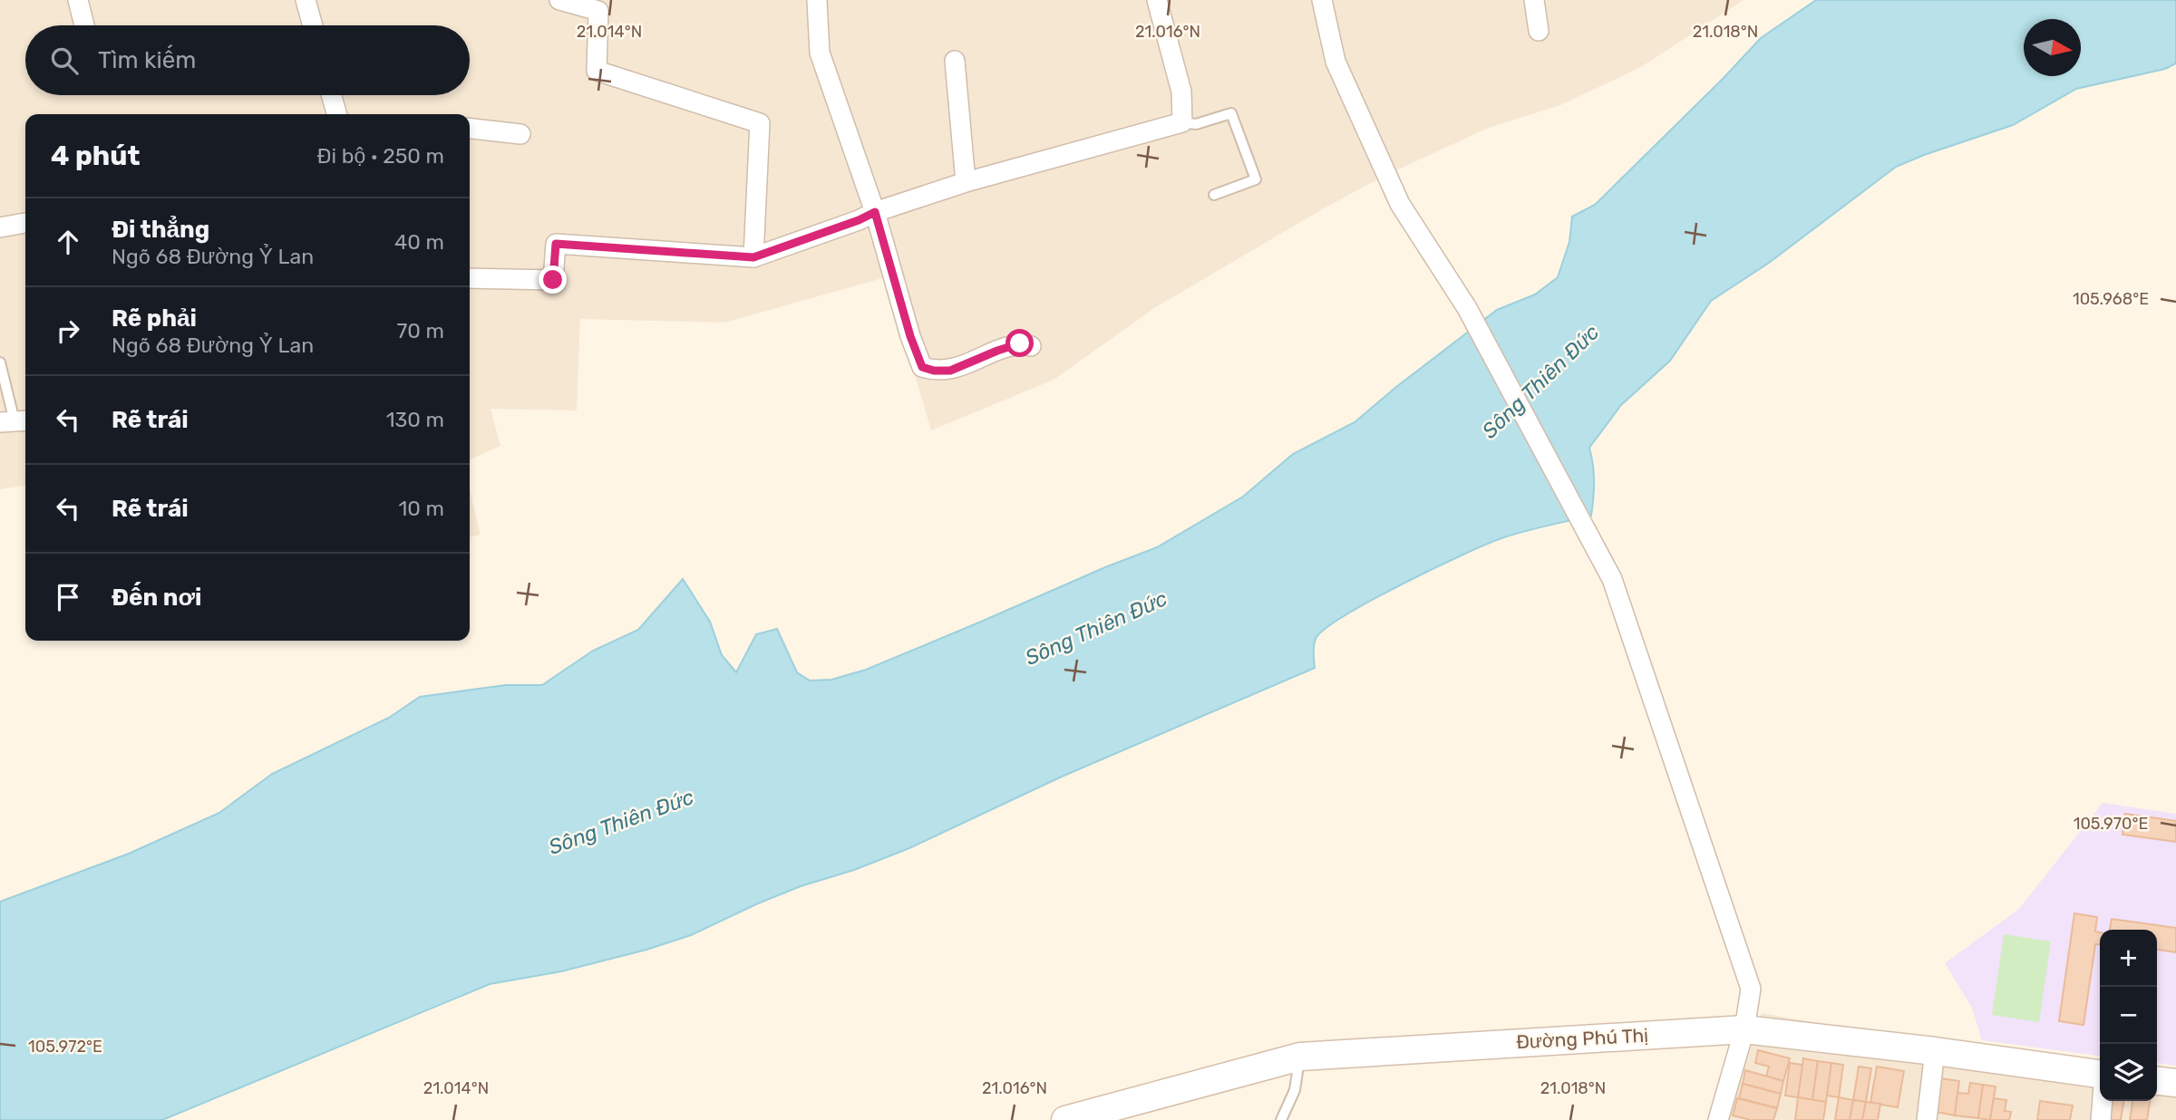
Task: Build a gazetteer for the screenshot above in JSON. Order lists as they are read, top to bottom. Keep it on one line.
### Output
{"streets":{"street":["Đường Phú Thị"]},"water":["Sông Thiên Đức"],"north":"right","page":{"search":"Tìm kiếm","heading":["4 phút","Đi bộ · 250 m"],"list":[["Đi thẳng","Ngõ 68 Đường Ỷ Lan","40 m"],["Rẽ phải","Ngõ 68 Đường Ỷ Lan","70 m"],["Rẽ trái","130 m"],["Rẽ trái","10 m"],"Đến nơi"],"map_buttons":["+","−"]},"coordinates":["21.014°N","21.016°N","21.018°N","105.968°E","105.970°E","105.972°E"]}
